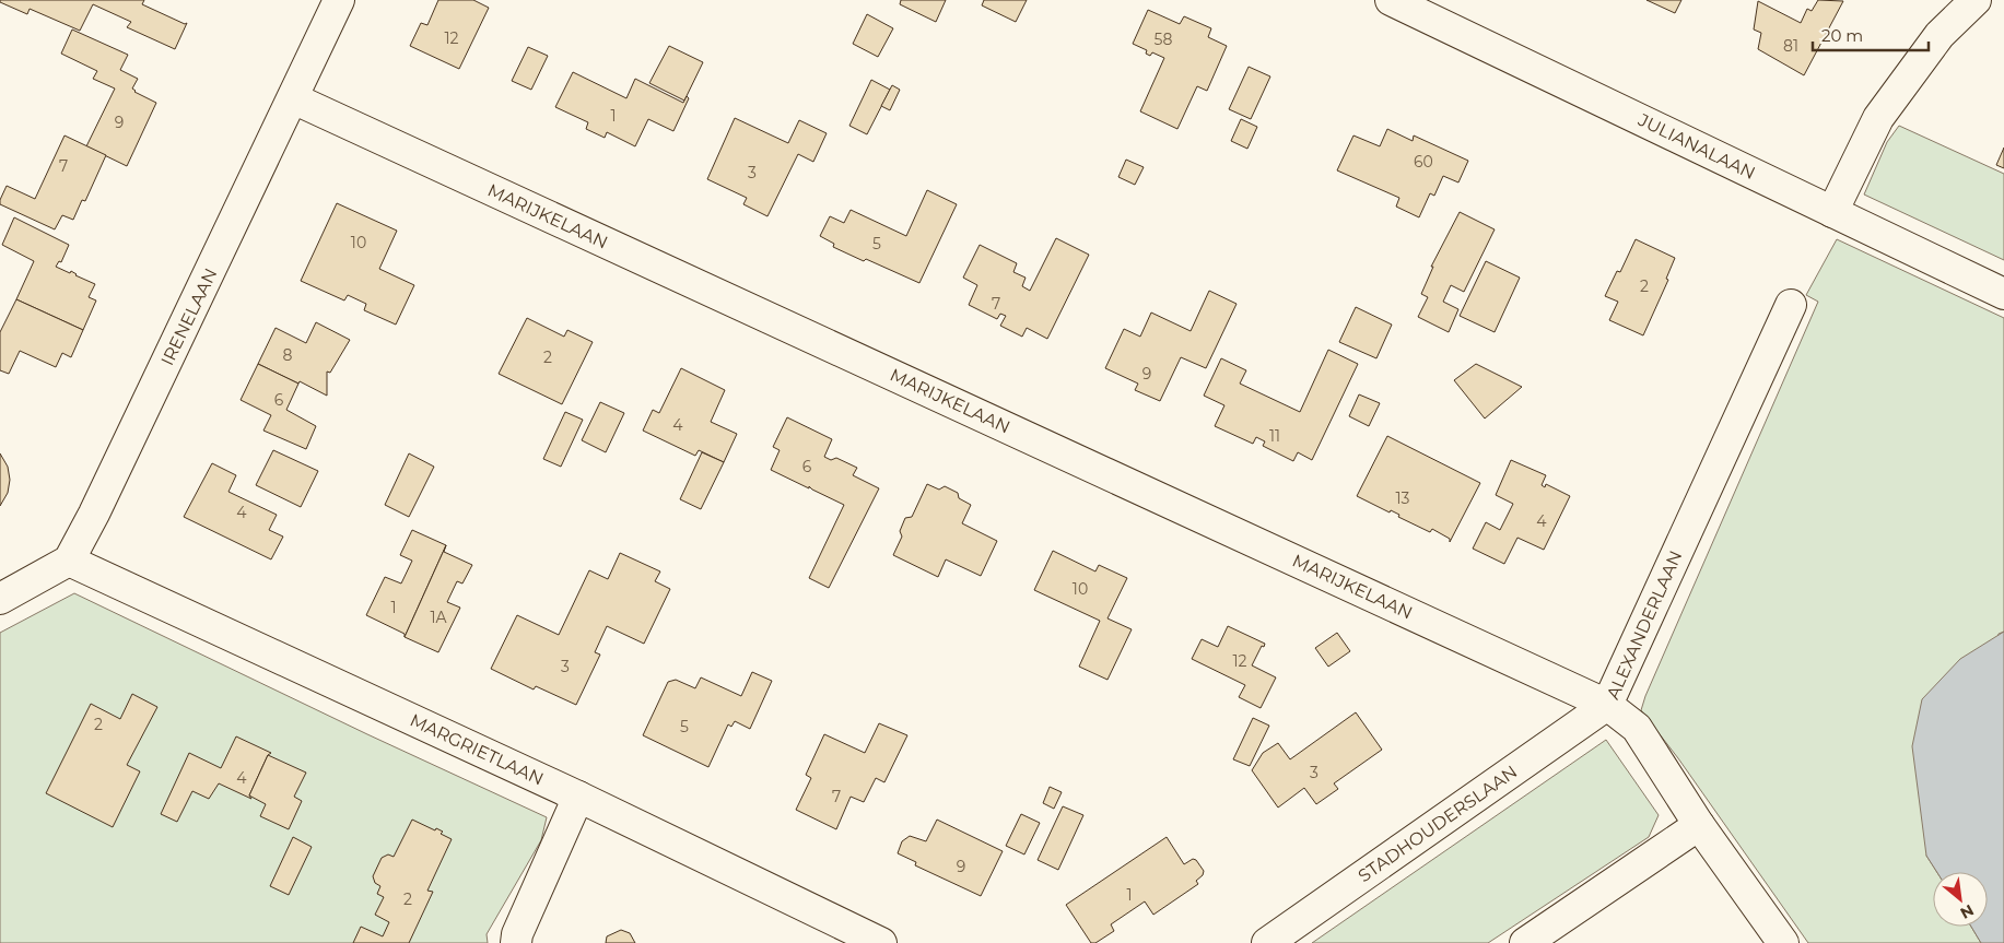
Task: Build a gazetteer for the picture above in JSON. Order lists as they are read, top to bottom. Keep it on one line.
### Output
{"streets":{"street":["JULIANALAAN","MARIJKELAAN","IRENELAAN","ALEXANDERLAAN","MARGRIETLAAN","STADHOUDERSLAAN"]},"crossings":[["MARIJKELAAN","IRENELAAN"],["MARIJKELAAN","ALEXANDERLAAN"],["MARIJKELAAN","STADHOUDERSLAAN"],["IRENELAAN","MARGRIETLAAN"],["ALEXANDERLAAN","STADHOUDERSLAAN"]],"house_numbers":["12","58","81","1","9","60","7","3","10","5","2","7","8","2","9","6","4","11","6","13","4","4","10","1","1A","12","3","2","5","3","4","7","9","1","2"],"scale_bar":"20 m","north":"bottom right"}
